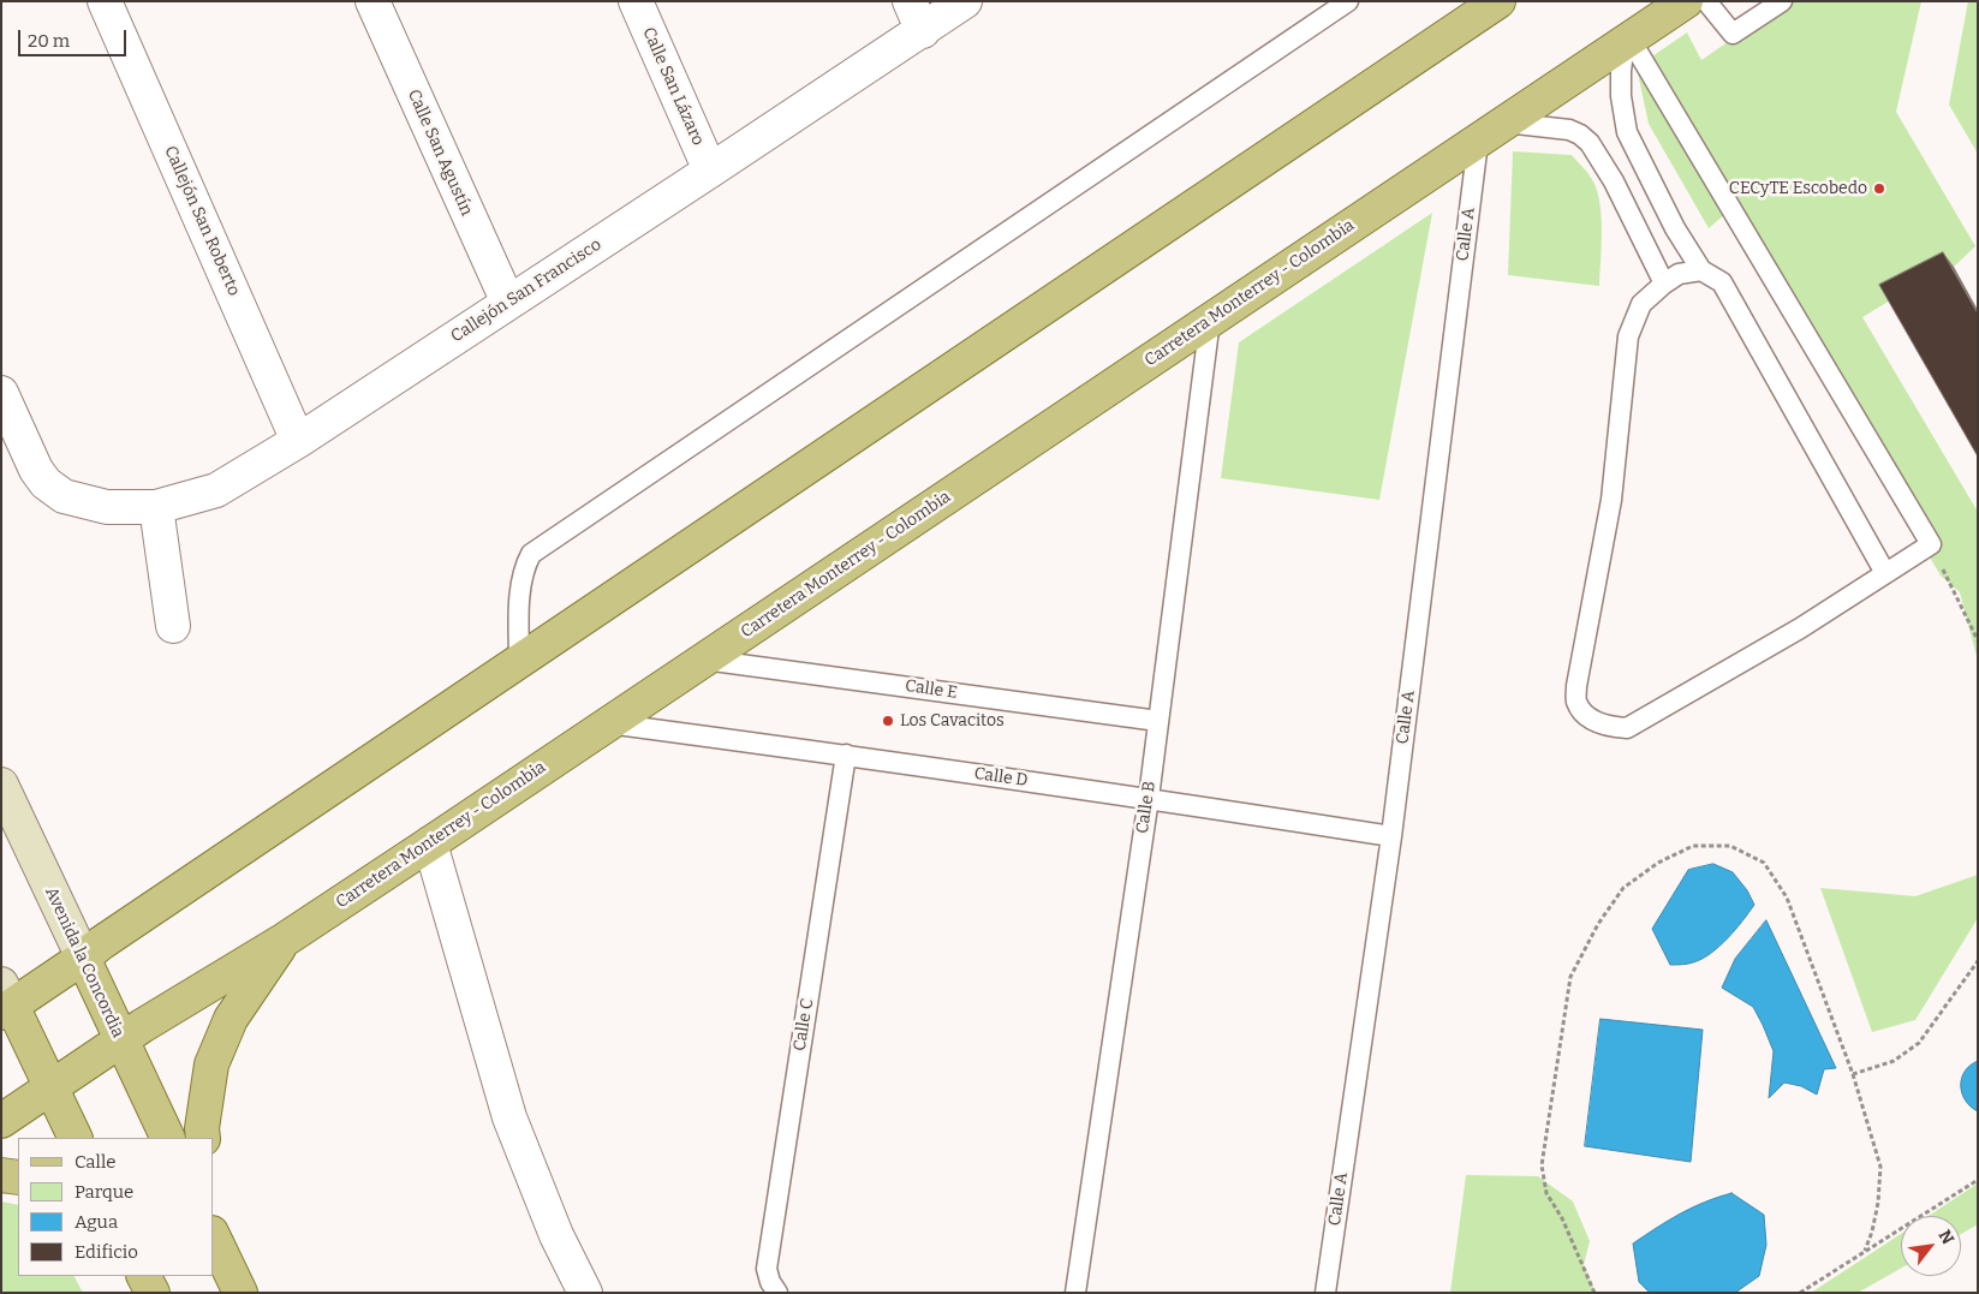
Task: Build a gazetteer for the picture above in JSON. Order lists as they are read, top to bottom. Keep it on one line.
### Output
{"streets":{"main road":["Carretera Monterrey - Colombia","Avenida la Concordia"],"street":["Calle San Lázaro","Calle San Agustín","Callejón San Roberto","Callejón San Francisco"],"lane":["Calle A","Calle E","Calle D","Calle B","Calle C"]},"crossings":[["Calle San Lázaro","Callejón San Francisco"],["Calle San Agustín","Callejón San Francisco"],["Callejón San Roberto","Callejón San Francisco"],["Calle A","Carretera Monterrey - Colombia"],["Calle A","Calle D"],["Carretera Monterrey - Colombia","Calle E"],["Carretera Monterrey - Colombia","Calle D"],["Carretera Monterrey - Colombia","Calle B"],["Carretera Monterrey - Colombia","Avenida la Concordia"],["Calle E","Calle B"],["Calle D","Calle B"],["Calle D","Calle C"]],"places":["CECyTE Escobedo","Los Cavacitos"],"legend":["Calle","Parque","Agua","Edificio"],"scale_bar":"20 m","north":"top right"}
